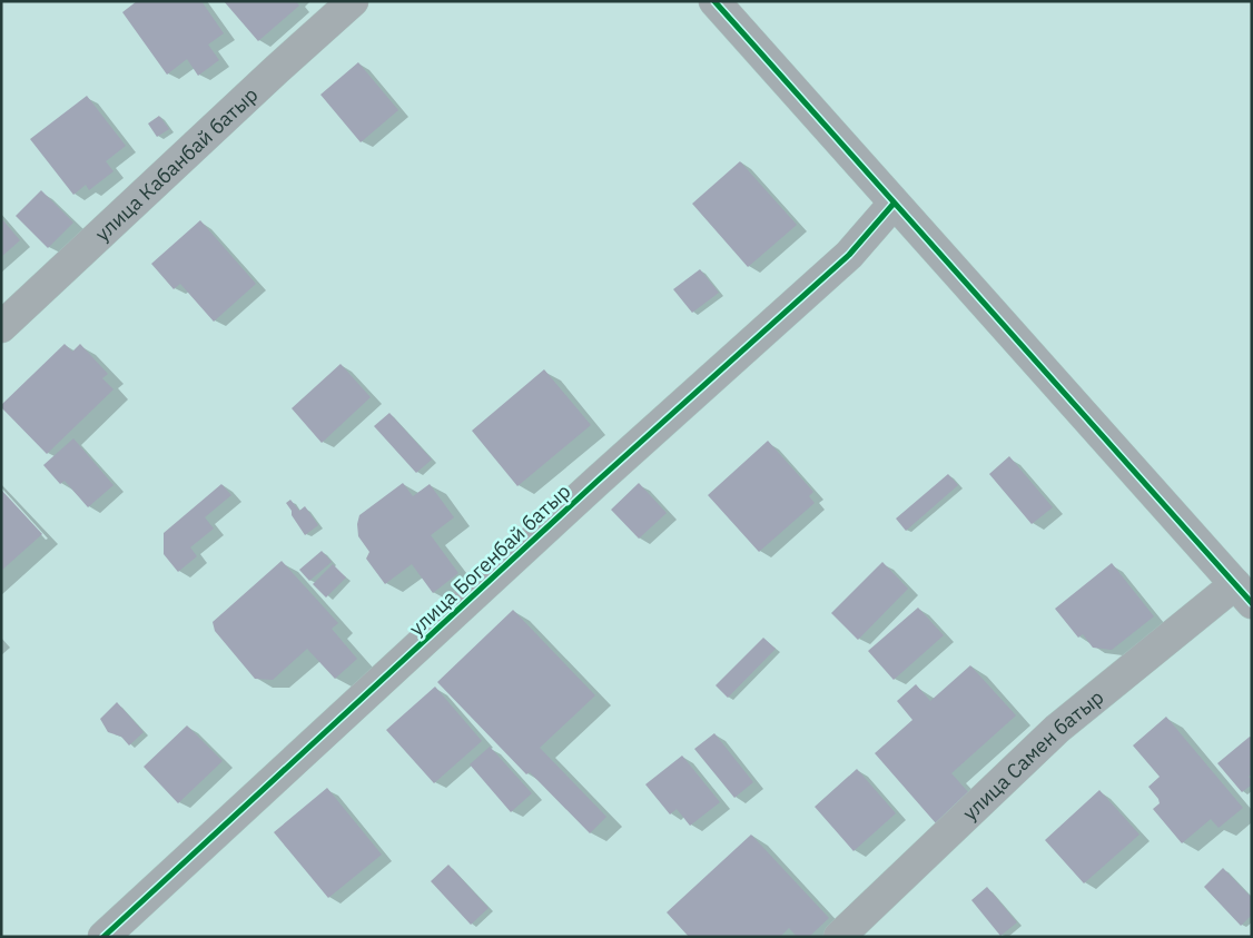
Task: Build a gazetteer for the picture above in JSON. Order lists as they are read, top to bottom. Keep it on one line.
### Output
{"streets":{"street":["улица Кабанбай батыр","улица Богенбай батыр","улица Самен батыр"]}}
